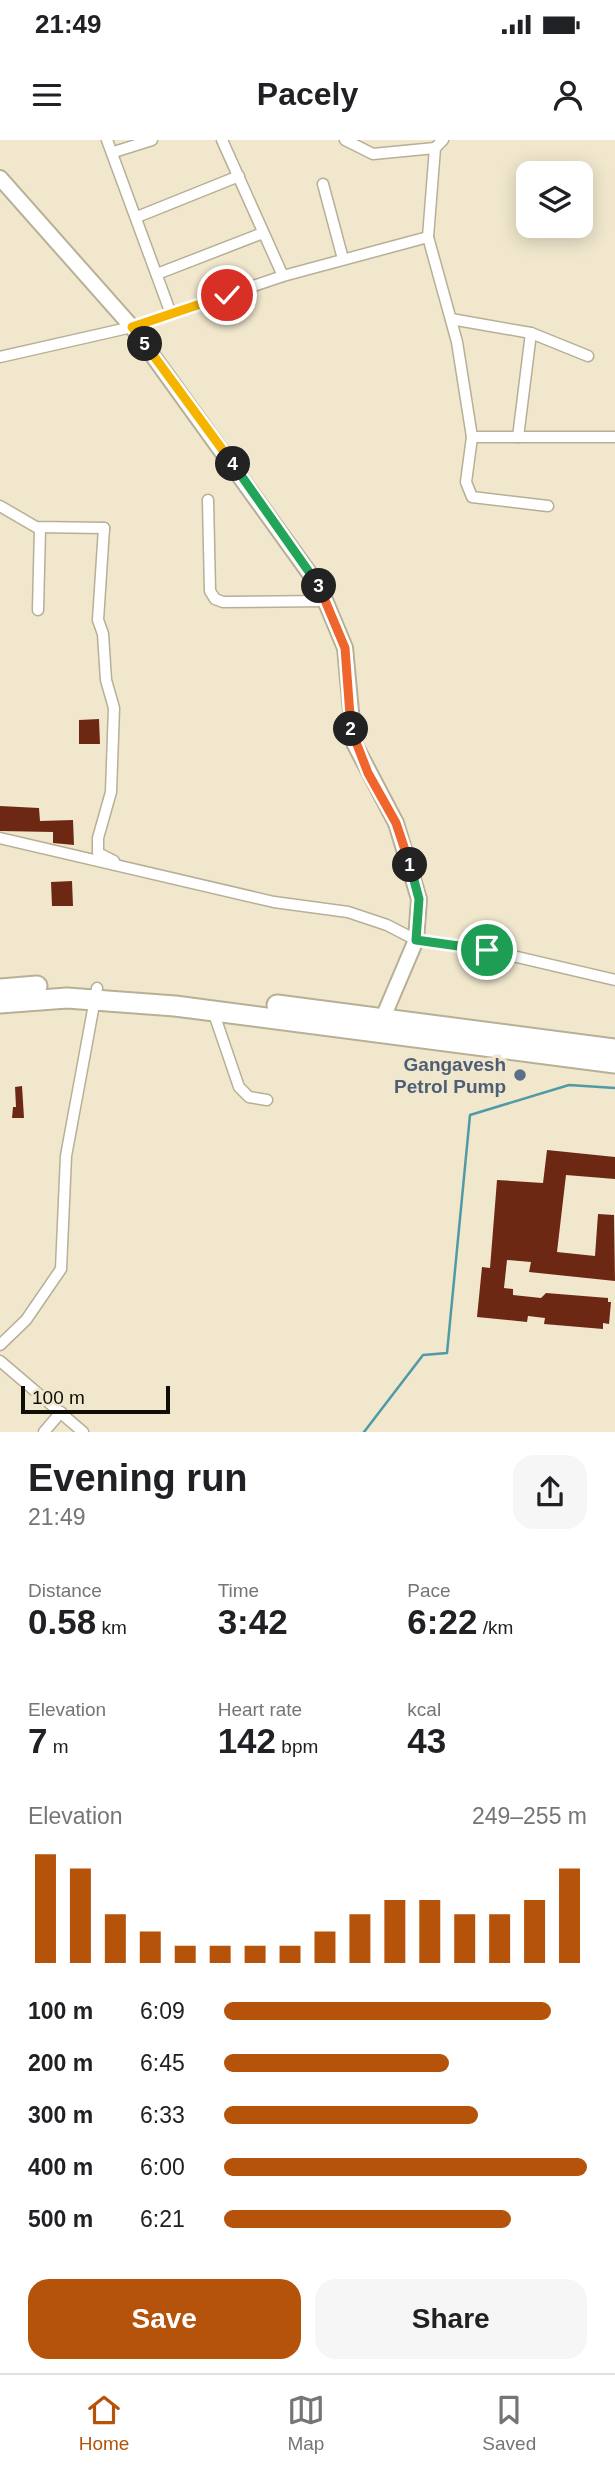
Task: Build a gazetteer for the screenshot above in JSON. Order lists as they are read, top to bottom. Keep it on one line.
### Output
{"places":["Gangavesh Petrol Pump"],"scale_bar":"100 m","page":{"status":"21:49","header":"Pacely","pins":["5","4","3","2","1"],"scale":"100 m","heading":["Evening run","21:49"],"stats":[["Distance","0.58 km"],["Time","3:42"],["Pace","6:22 /km"],["Elevation","7 m"],["Heart rate","142 bpm"],["kcal","43"]],"chart":["Elevation","249–255 m"],"list":[{"name":"100 m","note":"6:09"},{"name":"200 m","note":"6:45"},{"name":"300 m","note":"6:33"},{"name":"400 m","note":"6:00"},{"name":"500 m","note":"6:21"}],"buttons":["Save","Share"],"tabs":["Home","Map","Saved"]}}
